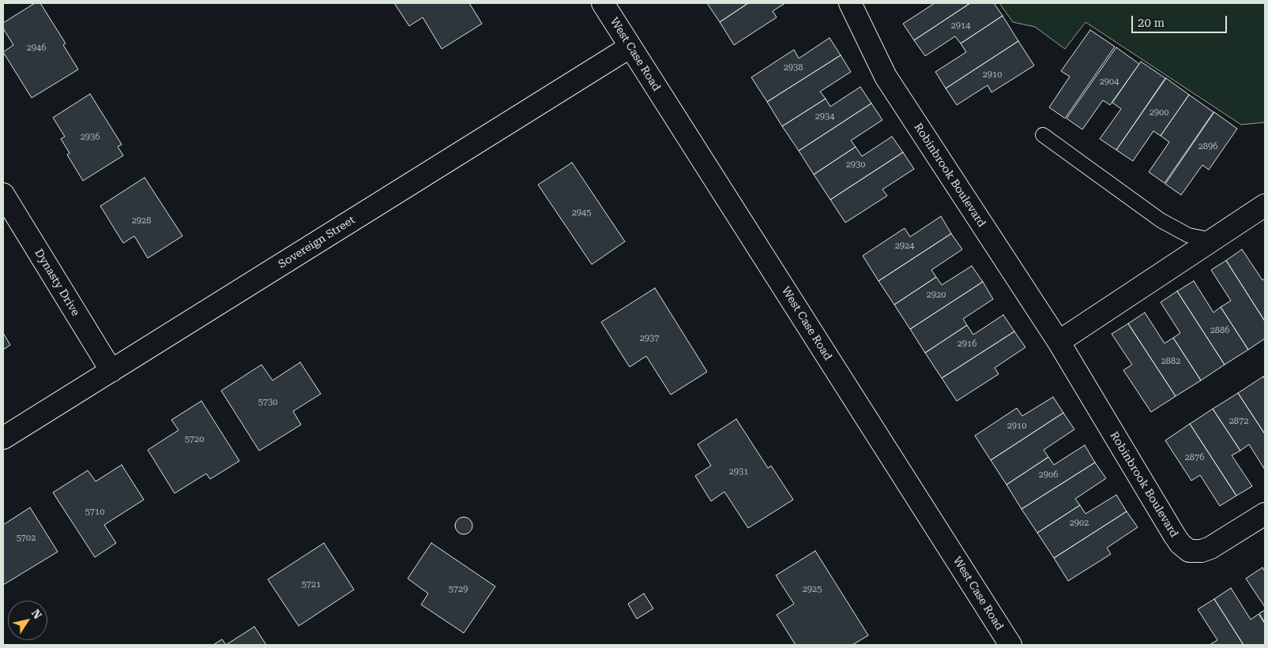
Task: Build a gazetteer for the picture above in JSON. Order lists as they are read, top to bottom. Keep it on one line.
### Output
{"streets":{"street":["West Case Road","Robinbrook Boulevard","Sovereign Street","Dynasty Drive"]},"crossings":[["West Case Road","Sovereign Street"],["Sovereign Street","Dynasty Drive"]],"house_numbers":["2914","2946","2938","2910","2904","2900","2934","2936","2896","2930","2945","2928","2924","2920","2886","2937","2916","2882","5730","2872","2910","5720","2876","2931","2906","5710","2902","5702","5721","5729","2925"],"scale_bar":"20 m","north":"top right"}
